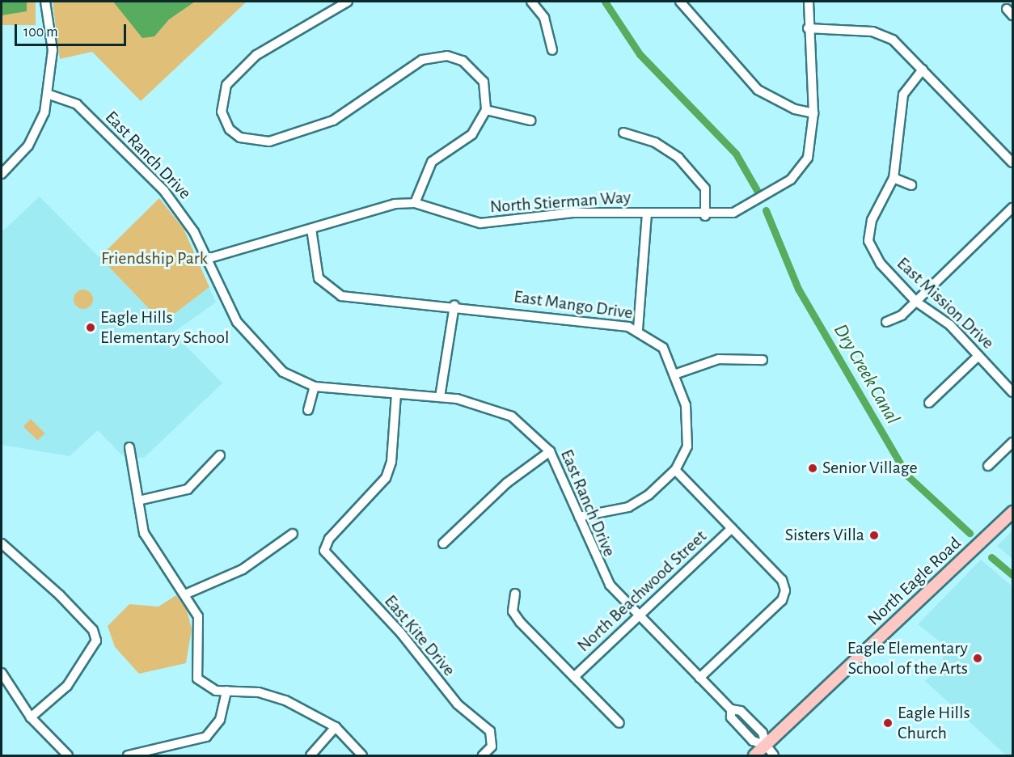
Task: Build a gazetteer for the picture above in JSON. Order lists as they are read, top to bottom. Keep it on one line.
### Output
{"streets":{"main road":["North Eagle Road"],"street":["East Ranch Drive","North Stierman Way","East Mission Drive","East Mango Drive","North Beachwood Street","East Kite Drive"]},"crossings":[["East Ranch Drive","North Stierman Way"],["East Ranch Drive","East Mango Drive"],["East Ranch Drive","North Eagle Road"],["East Ranch Drive","North Beachwood Street"],["East Ranch Drive","East Kite Drive"],["North Stierman Way","East Mango Drive"]],"water":["Dry Creek Canal"],"parks":["Friendship Park"],"places":["Eagle Hills Elementary School","Senior Village","Sisters Villa","Eagle Elementary School of the Arts","Eagle Hills Church"],"scale_bar":"100 m"}
